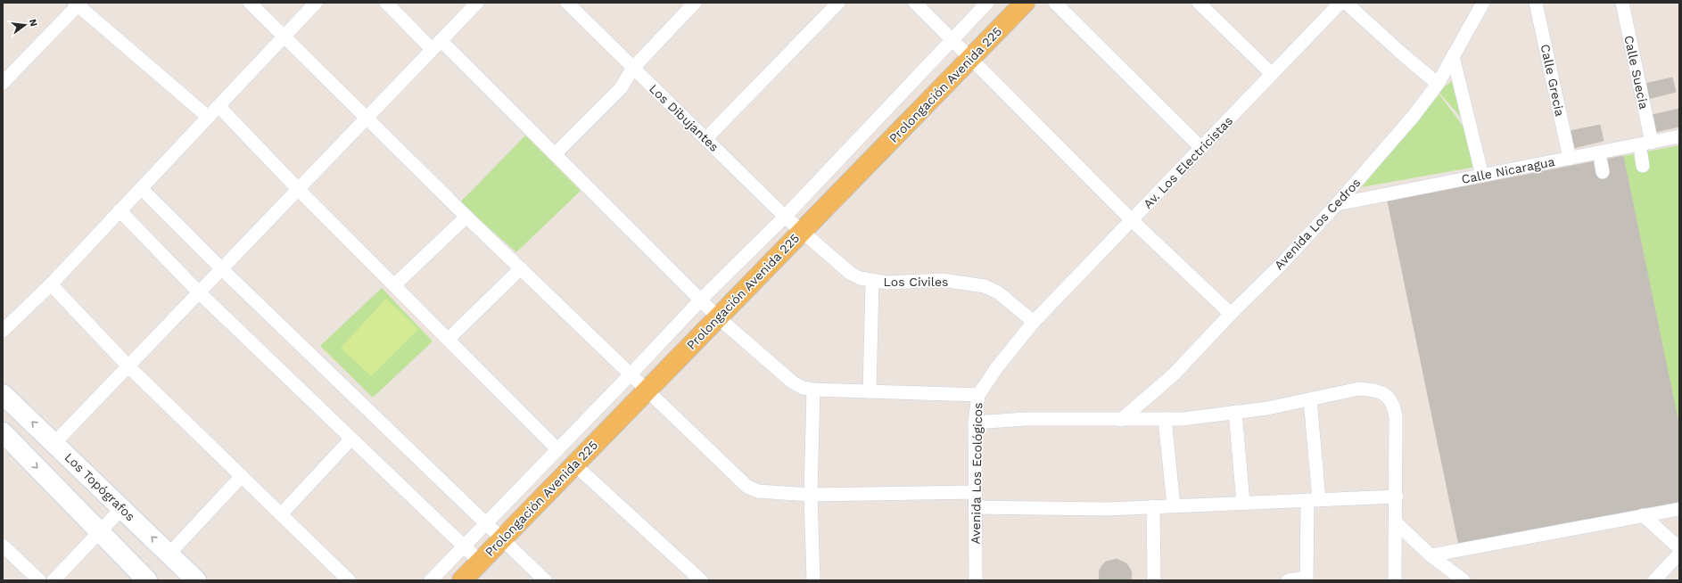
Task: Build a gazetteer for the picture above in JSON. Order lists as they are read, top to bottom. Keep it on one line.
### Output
{"streets":{"main road":["Prolongación Avenida 225","Los Topógrafos"],"street":["Calle Suecia","Calle Grecia","Los Dibujantes","Av. Los Electricistas","Calle Nicaragua","Avenida Los Cedros","Los Civiles","Avenida Los Ecológicos"]},"crossings":[["Calle Suecia","Calle Nicaragua"],["Calle Grecia","Calle Nicaragua"],["Prolongación Avenida 225","Los Dibujantes"],["Prolongación Avenida 225","Los Civiles"],["Los Dibujantes","Los Civiles"],["Av. Los Electricistas","Los Civiles"],["Av. Los Electricistas","Avenida Los Ecológicos"],["Calle Nicaragua","Avenida Los Cedros"],["Los Civiles","Avenida Los Ecológicos"]],"north":"right"}
